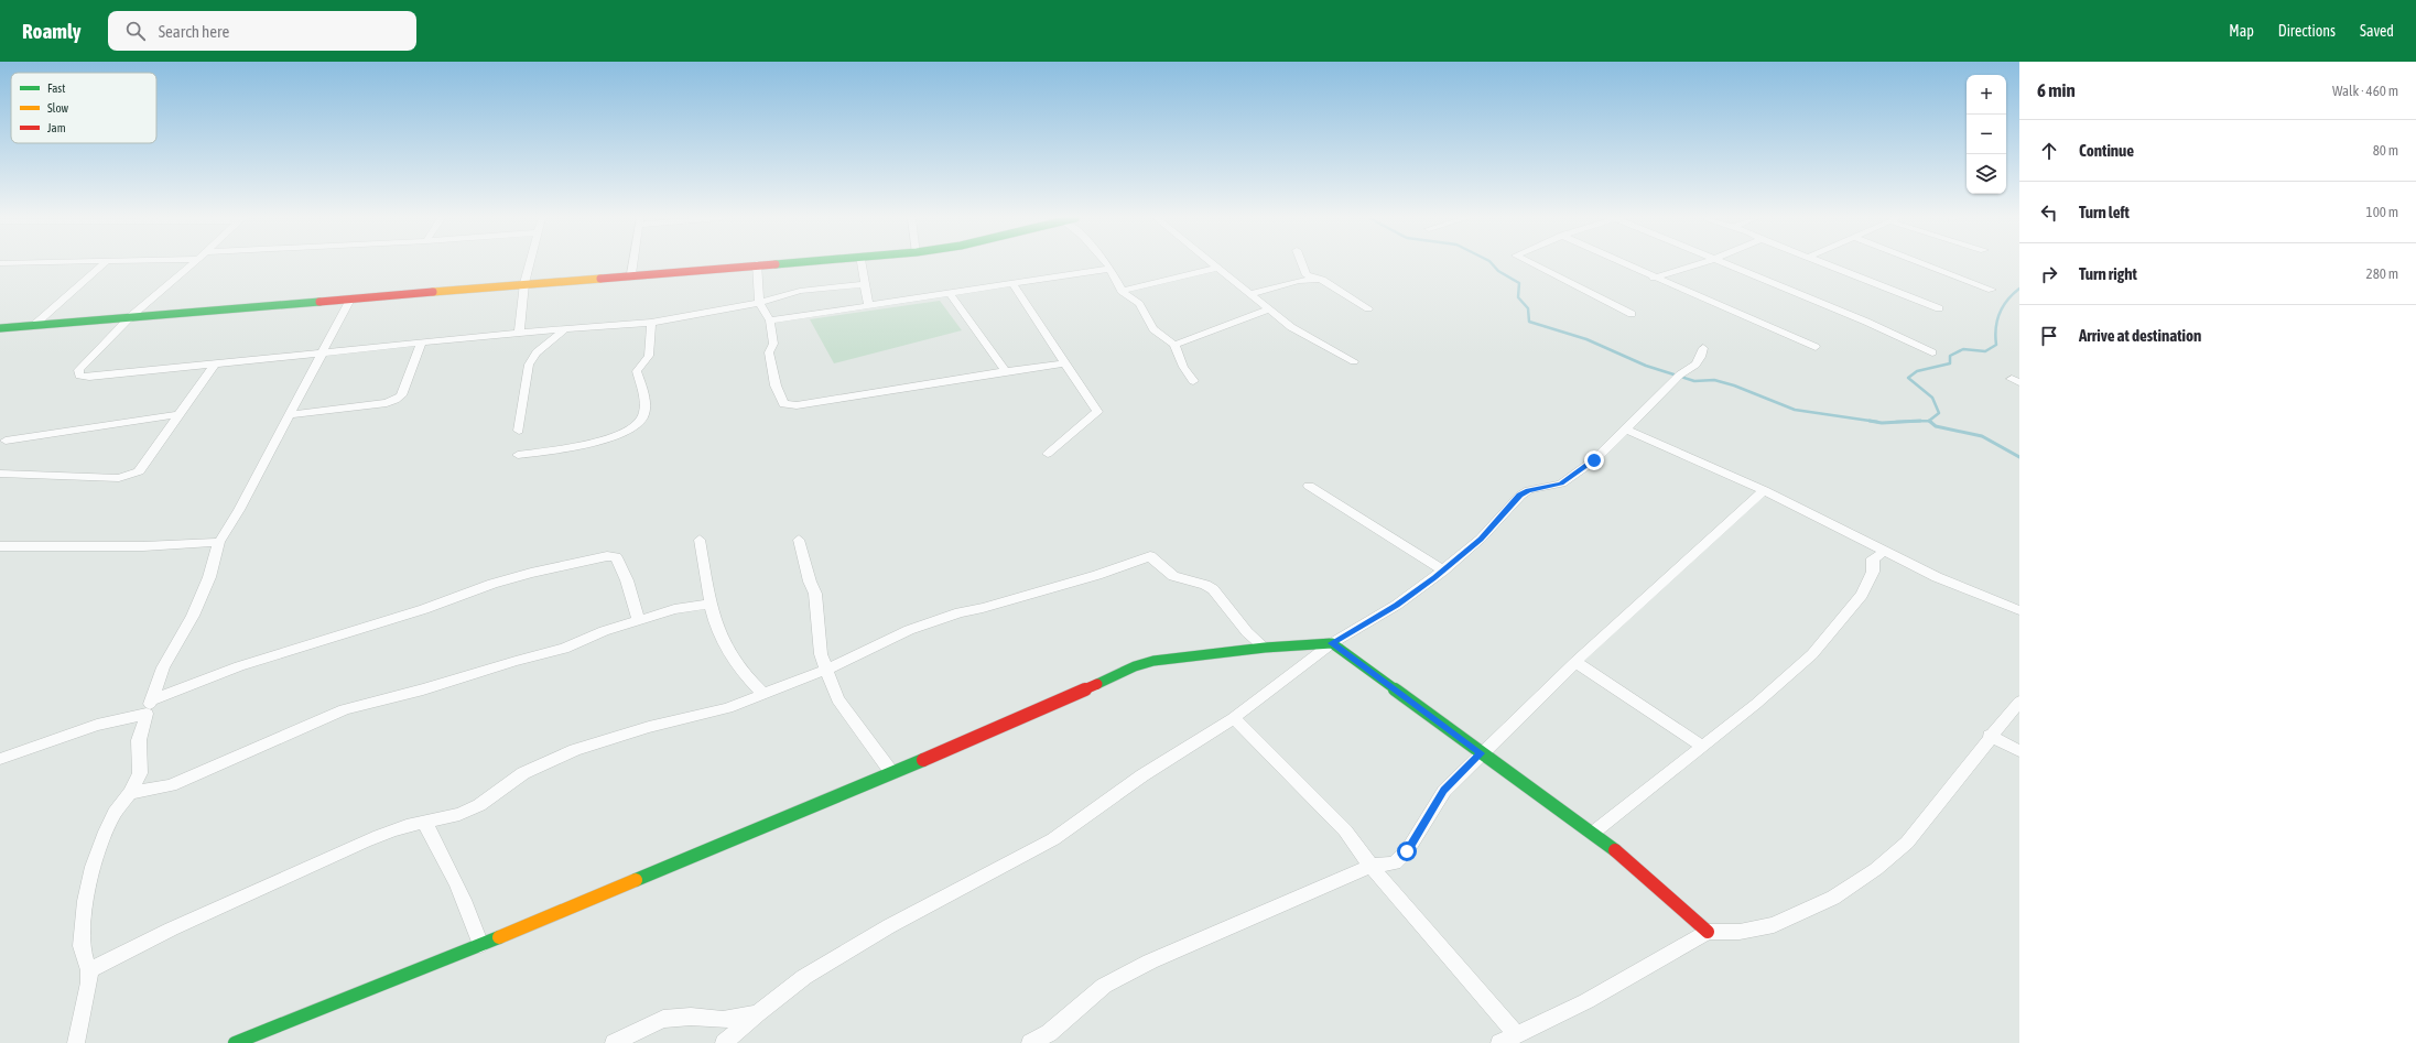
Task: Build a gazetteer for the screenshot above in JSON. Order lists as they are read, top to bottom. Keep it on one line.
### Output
{"legend":["Fast","Slow","Jam"],"page":{"header":"Roamly","search":"Search here","nav":["Map","Directions","Saved"],"heading":["6 min","Walk · 460 m"],"map_buttons":["+","−"],"list":[["Continue","80 m"],["Turn left","100 m"],["Turn right","280 m"],"Arrive at destination"]}}
